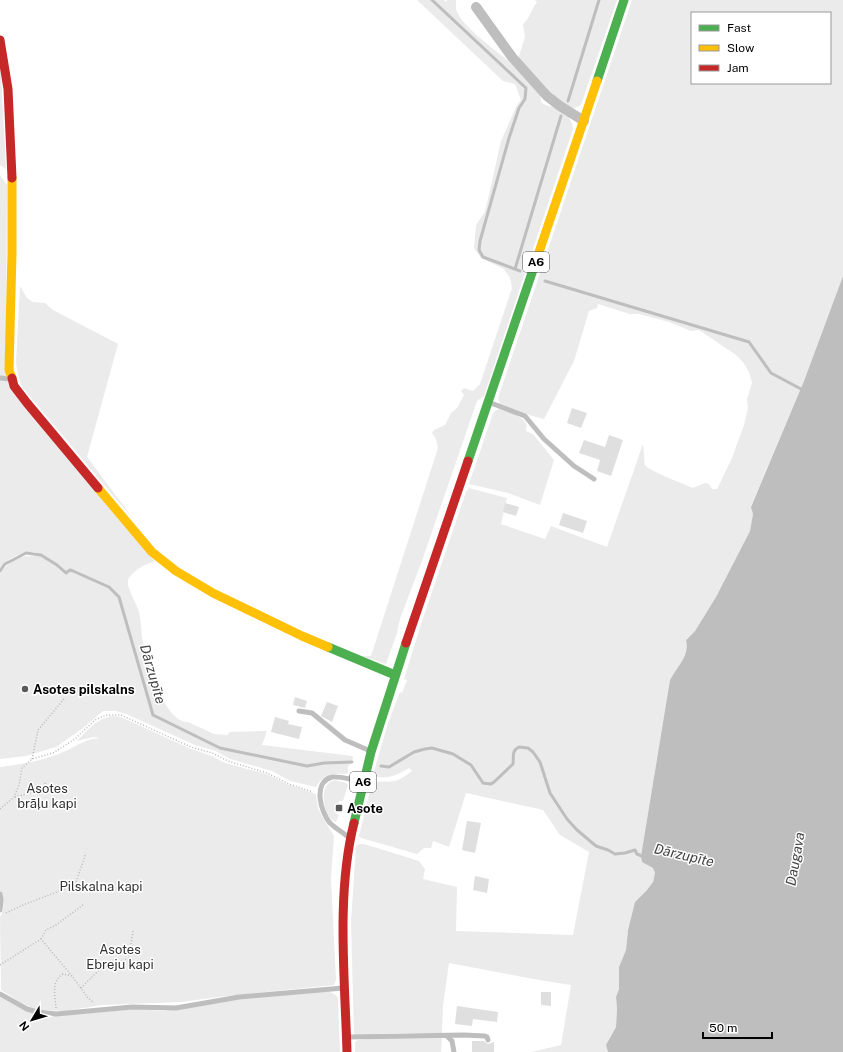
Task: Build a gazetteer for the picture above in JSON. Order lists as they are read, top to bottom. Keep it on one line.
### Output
{"streets":{"main road":["A6"]},"water":["Dārzupīte","Daugava"],"parks":["Asotes brāļu kapi","Pilskalna kapi","Asotes Ebreju kapi"],"places":{"other":["Asotes pilskalns"],"transit":["Asote"]},"legend":["Fast","Slow","Jam"],"scale_bar":"50 m","north":"bottom left"}
